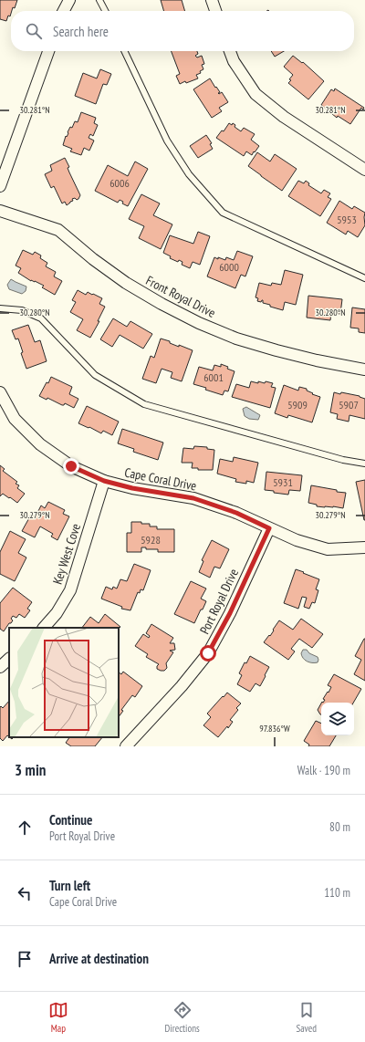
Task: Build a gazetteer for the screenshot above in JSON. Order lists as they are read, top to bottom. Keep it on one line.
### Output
{"streets":{"street":["Front Royal Drive","Cape Coral Drive","Key West Cove","Port Royal Drive"]},"crossings":[["Cape Coral Drive","Key West Cove"],["Cape Coral Drive","Port Royal Drive"]],"house_numbers":["6006","5953","6000","6001","5909","5907","5931","5928"],"page":{"search":"Search here","heading":["3 min","Walk · 190 m"],"list":[["Continue","Port Royal Drive","80 m"],["Turn left","Cape Coral Drive","110 m"],"Arrive at destination"],"nav":["Map","Directions","Saved"]},"coordinates":["30.281°N","30.280°N","30.279°N","97.836°W"]}
